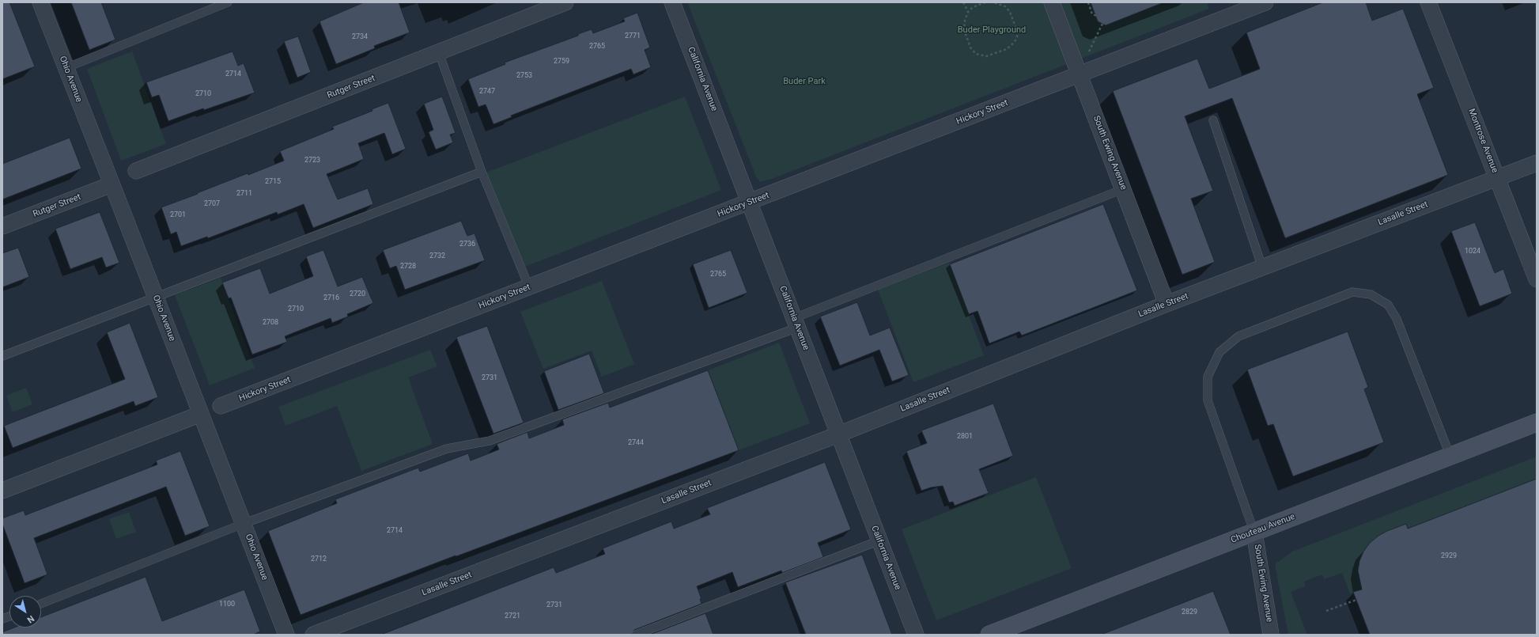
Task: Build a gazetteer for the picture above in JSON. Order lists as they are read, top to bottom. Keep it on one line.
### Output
{"streets":{"main road":["Chouteau Avenue"],"street":["Ohio Avenue","California Avenue","Rutger Street","Hickory Street","Montrose Avenue","South Ewing Avenue","Lasalle Street"]},"crossings":[["Ohio Avenue","Rutger Street"],["California Avenue","Hickory Street"],["California Avenue","Lasalle Street"],["Hickory Street","South Ewing Avenue"],["Montrose Avenue","Lasalle Street"],["South Ewing Avenue","Lasalle Street"],["South Ewing Avenue","Chouteau Avenue"]],"parks":["Buder Playground","Buder Park"],"house_numbers":["2771","2734","2765","2759","2714","2753","2747","2710","2723","2715","2711","2707","2701","2736","1024","2732","2728","2765","2720","2716","2710","2708","2731","2801","2744","2714","2929","2712","1100","2731","2829","2721"],"north":"bottom right"}
